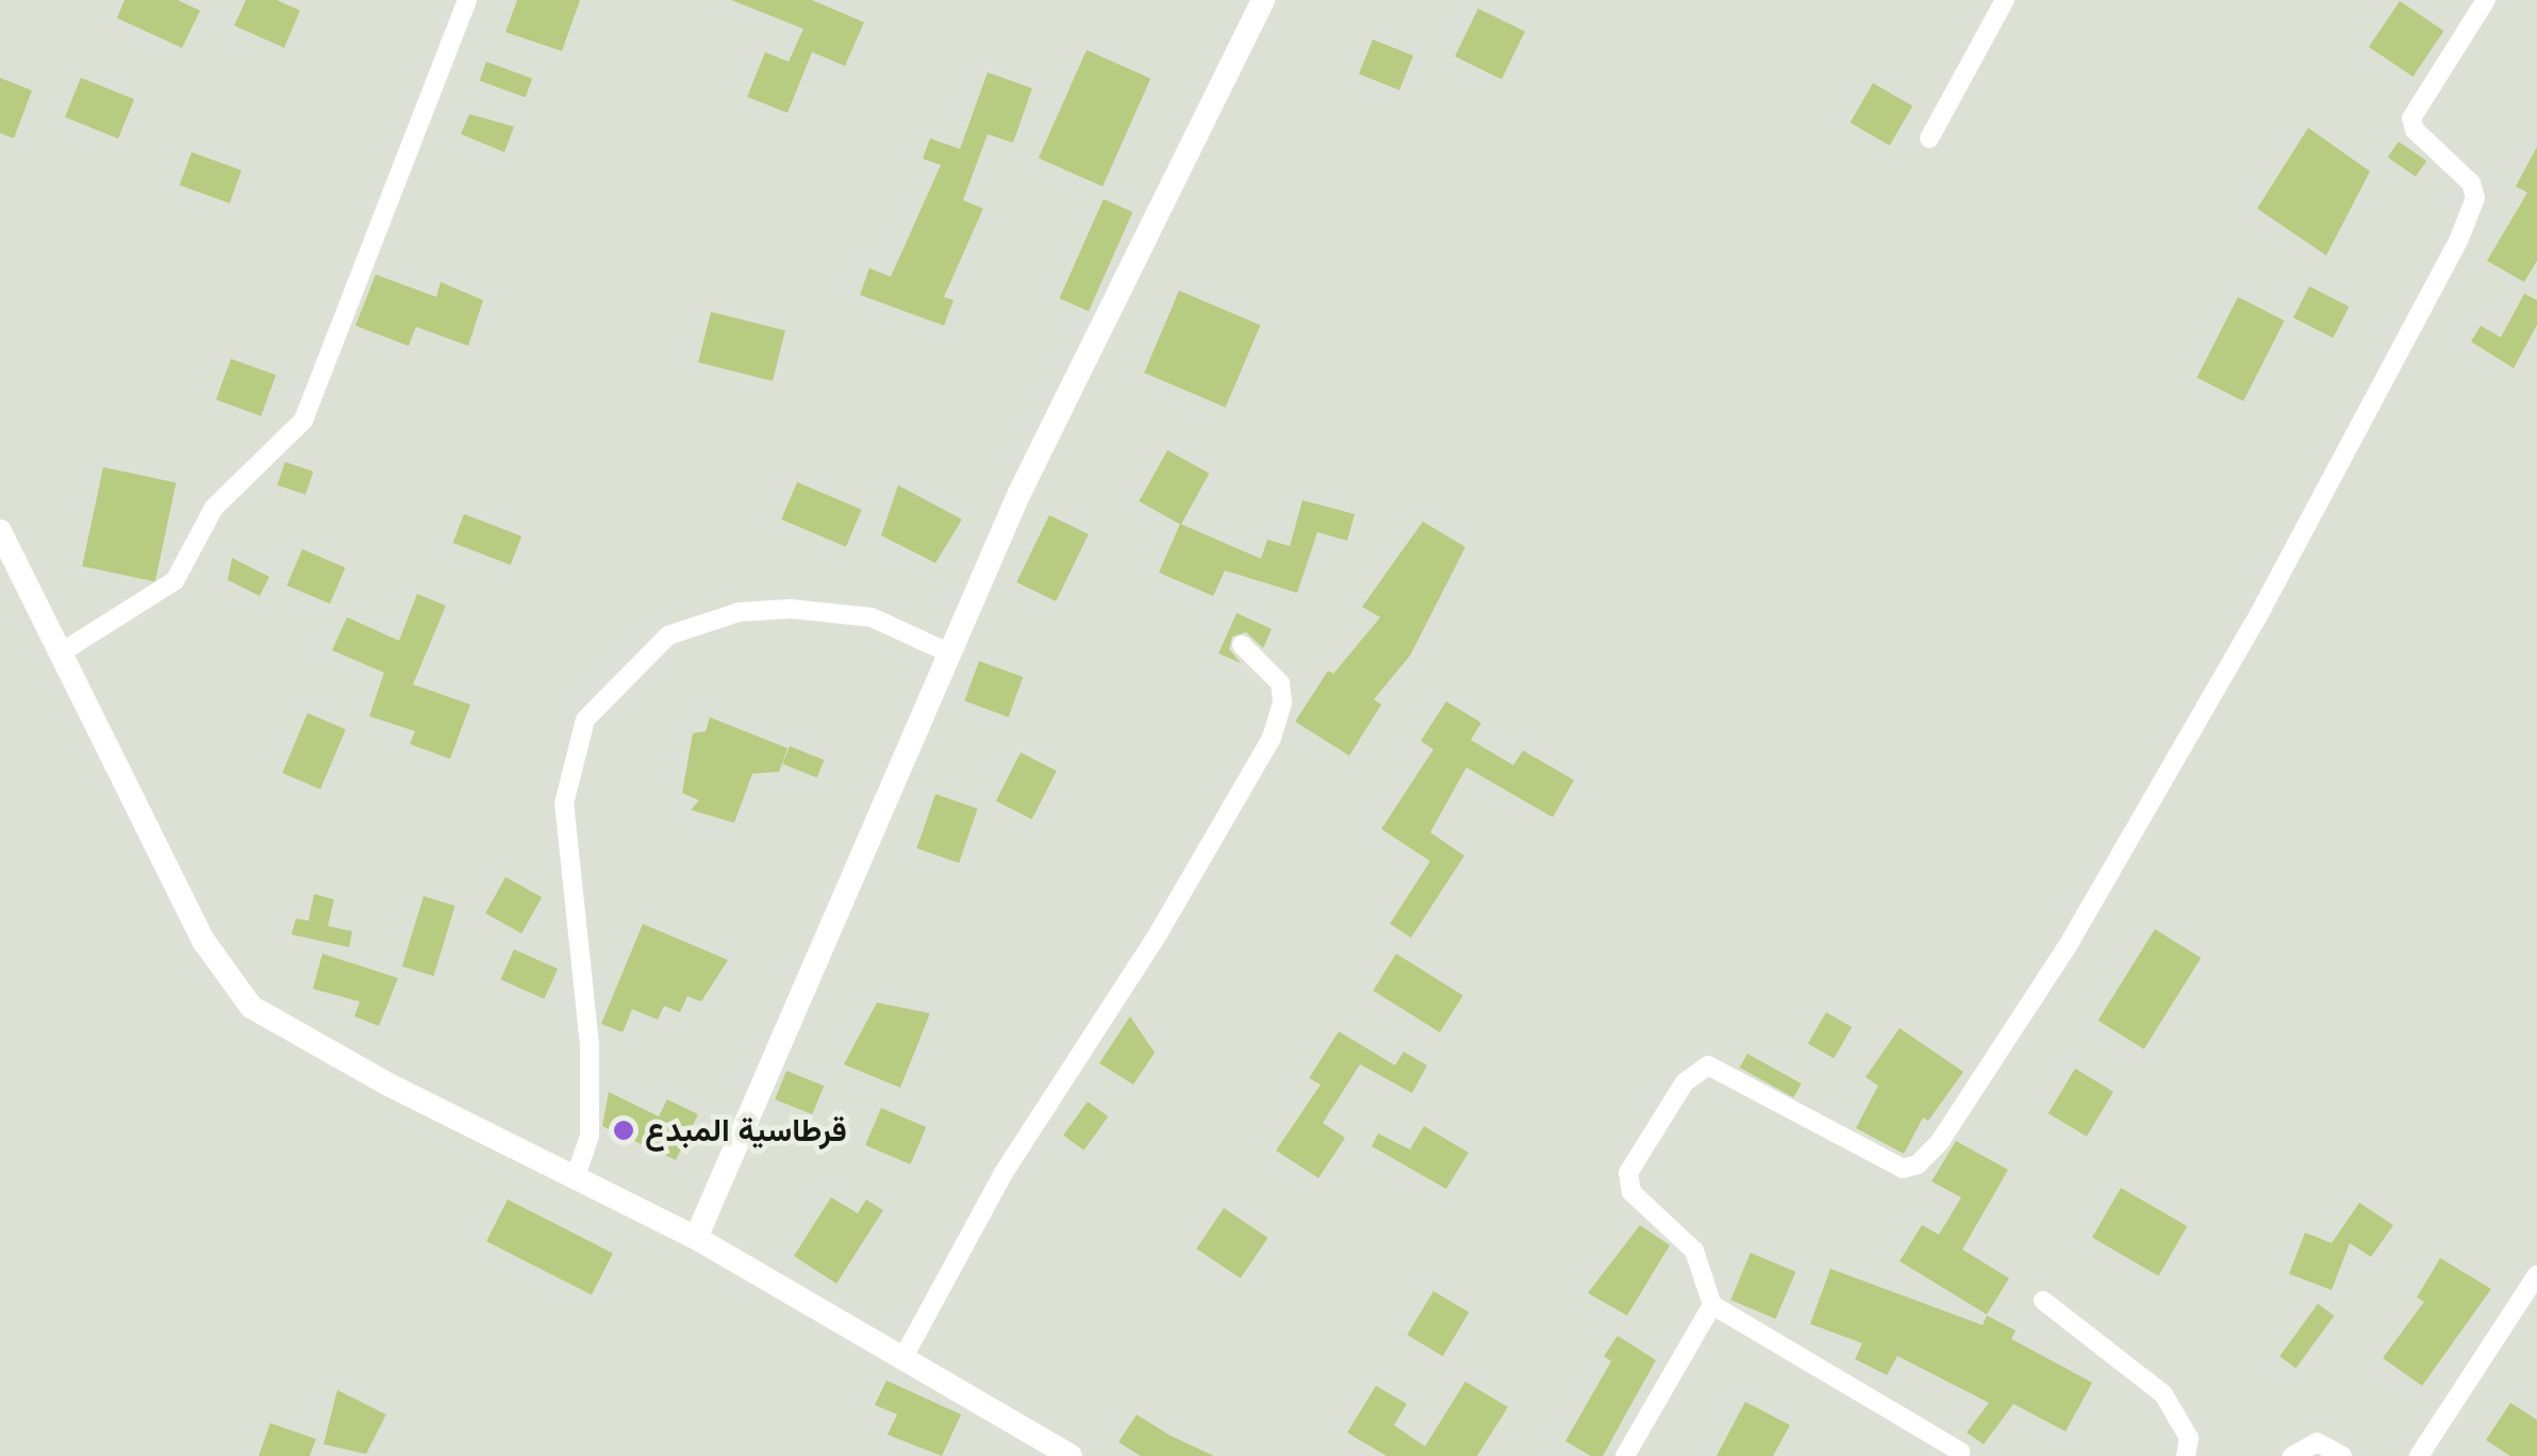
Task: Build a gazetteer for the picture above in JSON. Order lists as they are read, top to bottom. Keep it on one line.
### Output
{"places":["قرطاسية المبدع"]}
